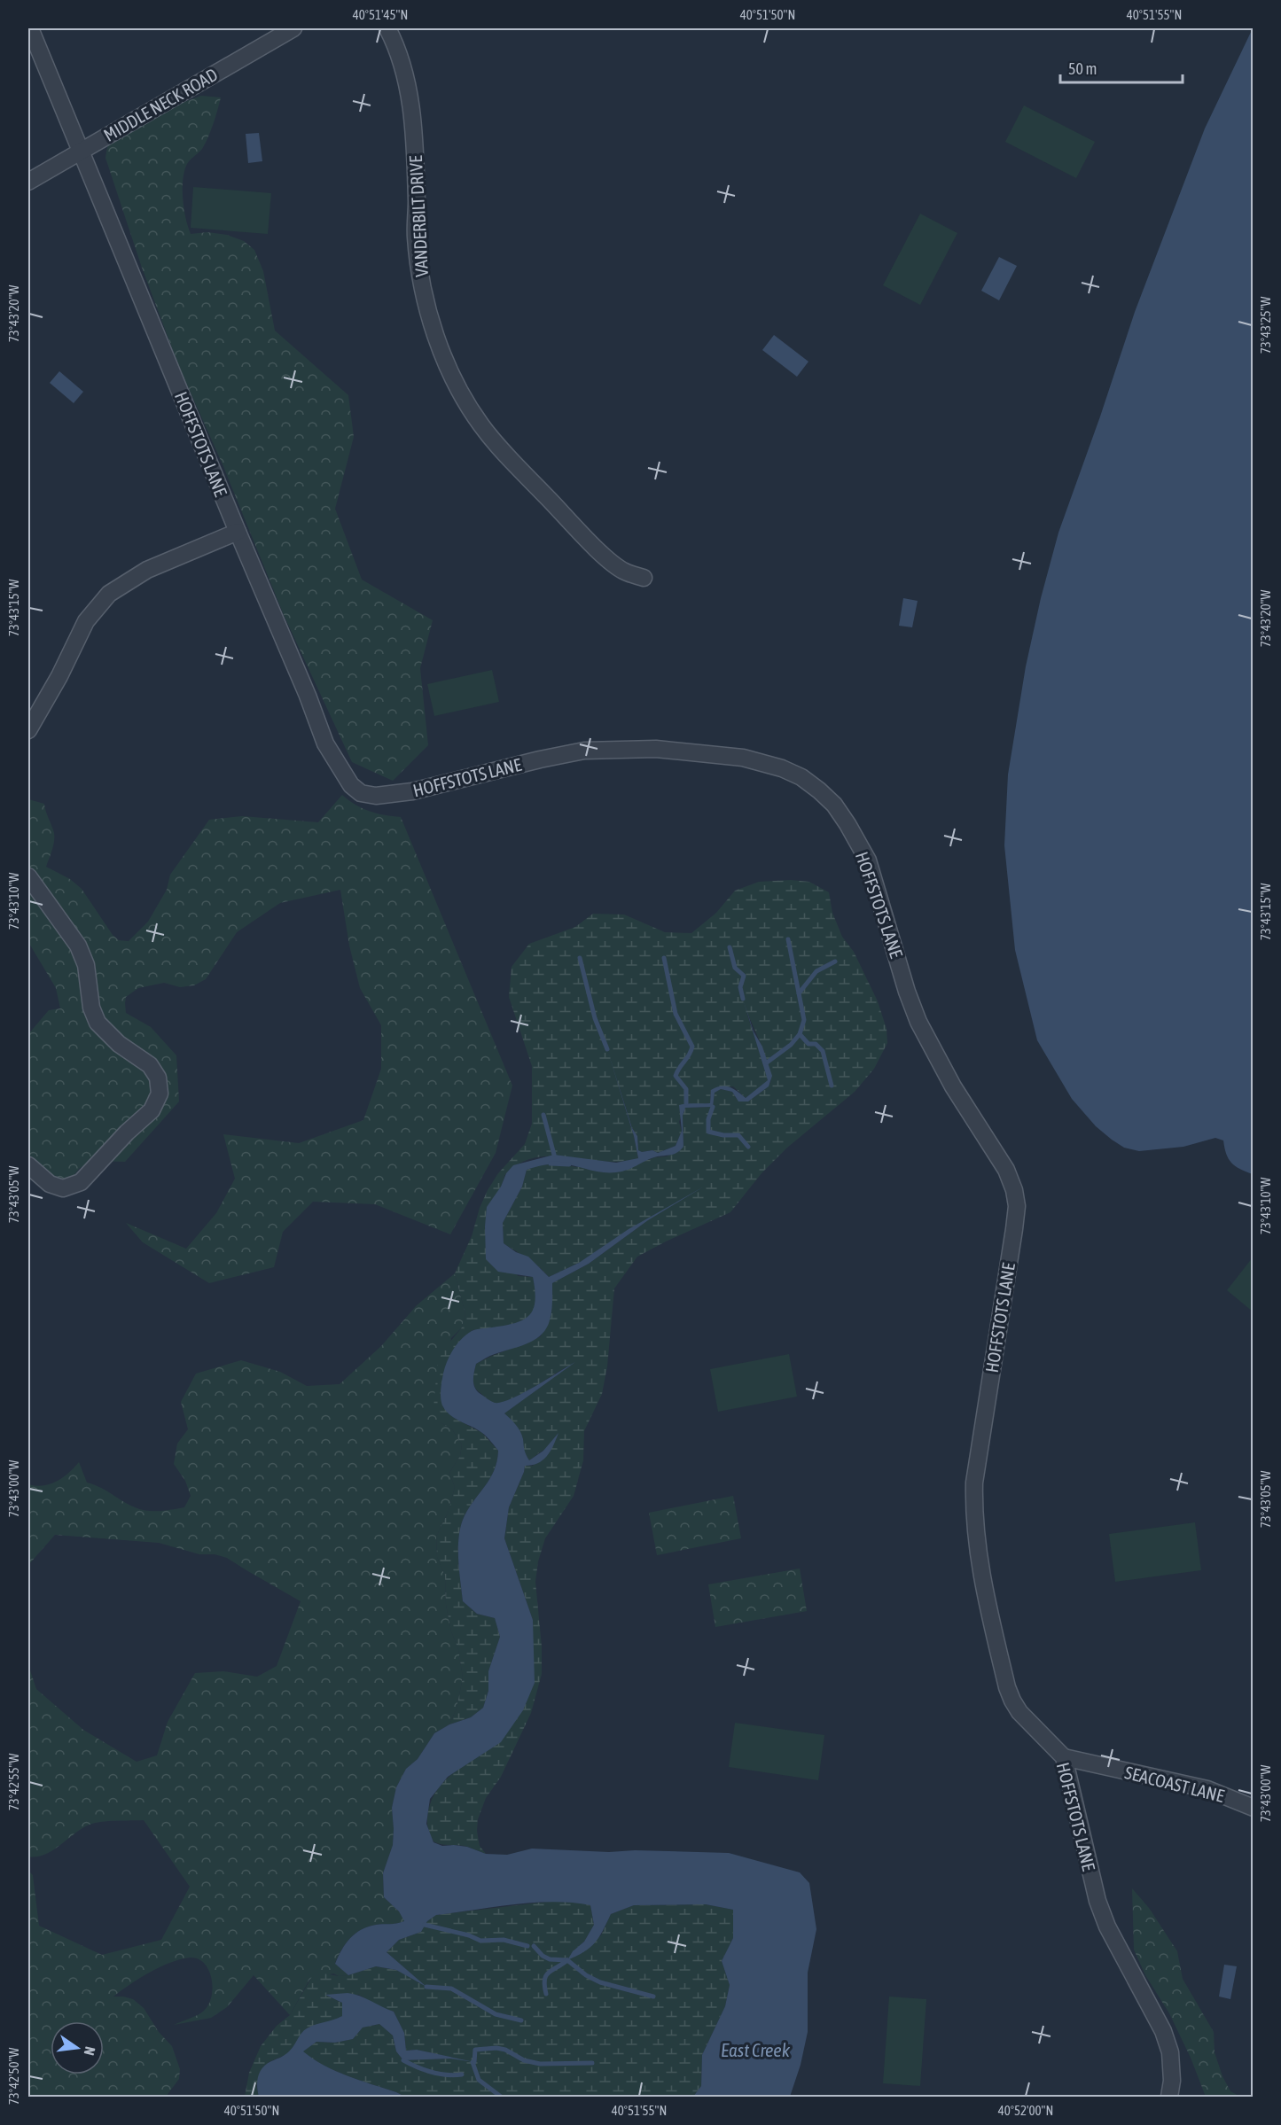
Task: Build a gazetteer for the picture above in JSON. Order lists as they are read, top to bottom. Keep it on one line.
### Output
{"streets":{"street":["MIDDLE NECK ROAD","VANDERBILT DRIVE","HOFFSTOTS LANE","SEACOAST LANE"]},"crossings":[["MIDDLE NECK ROAD","HOFFSTOTS LANE"],["HOFFSTOTS LANE","SEACOAST LANE"]],"water":["East Creek"],"scale_bar":"50 m","north":"right","coordinates":["40°51'45\"N","40°51'50\"N","40°51'55\"N","73°43'20\"W","73°43'25\"W","73°43'15\"W","73°43'10\"W","73°43'05\"W","73°43'00\"W","73°42'55\"W","73°42'50\"W","40°52'00\"N"]}
